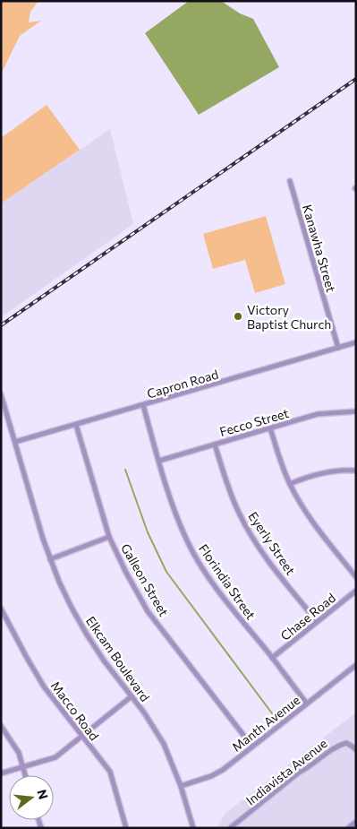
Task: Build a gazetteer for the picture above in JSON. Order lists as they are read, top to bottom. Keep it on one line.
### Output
{"streets":{"street":["Kanawha Street","Capron Road","Fecco Street","Eyerly Street","Galleon Street","Florindia Street","Chase Road","Elkcam Boulevard","Macco Road","Manth Avenue","Indiavista Avenue"]},"crossings":[["Kanawha Street","Capron Road"],["Capron Road","Galleon Street"],["Capron Road","Florindia Street"],["Capron Road","Elkcam Boulevard"],["Fecco Street","Eyerly Street"],["Fecco Street","Florindia Street"],["Eyerly Street","Chase Road"],["Galleon Street","Manth Avenue"],["Florindia Street","Chase Road"],["Florindia Street","Manth Avenue"],["Elkcam Boulevard","Manth Avenue"]],"places":["Victory Baptist Church"],"north":"right"}
